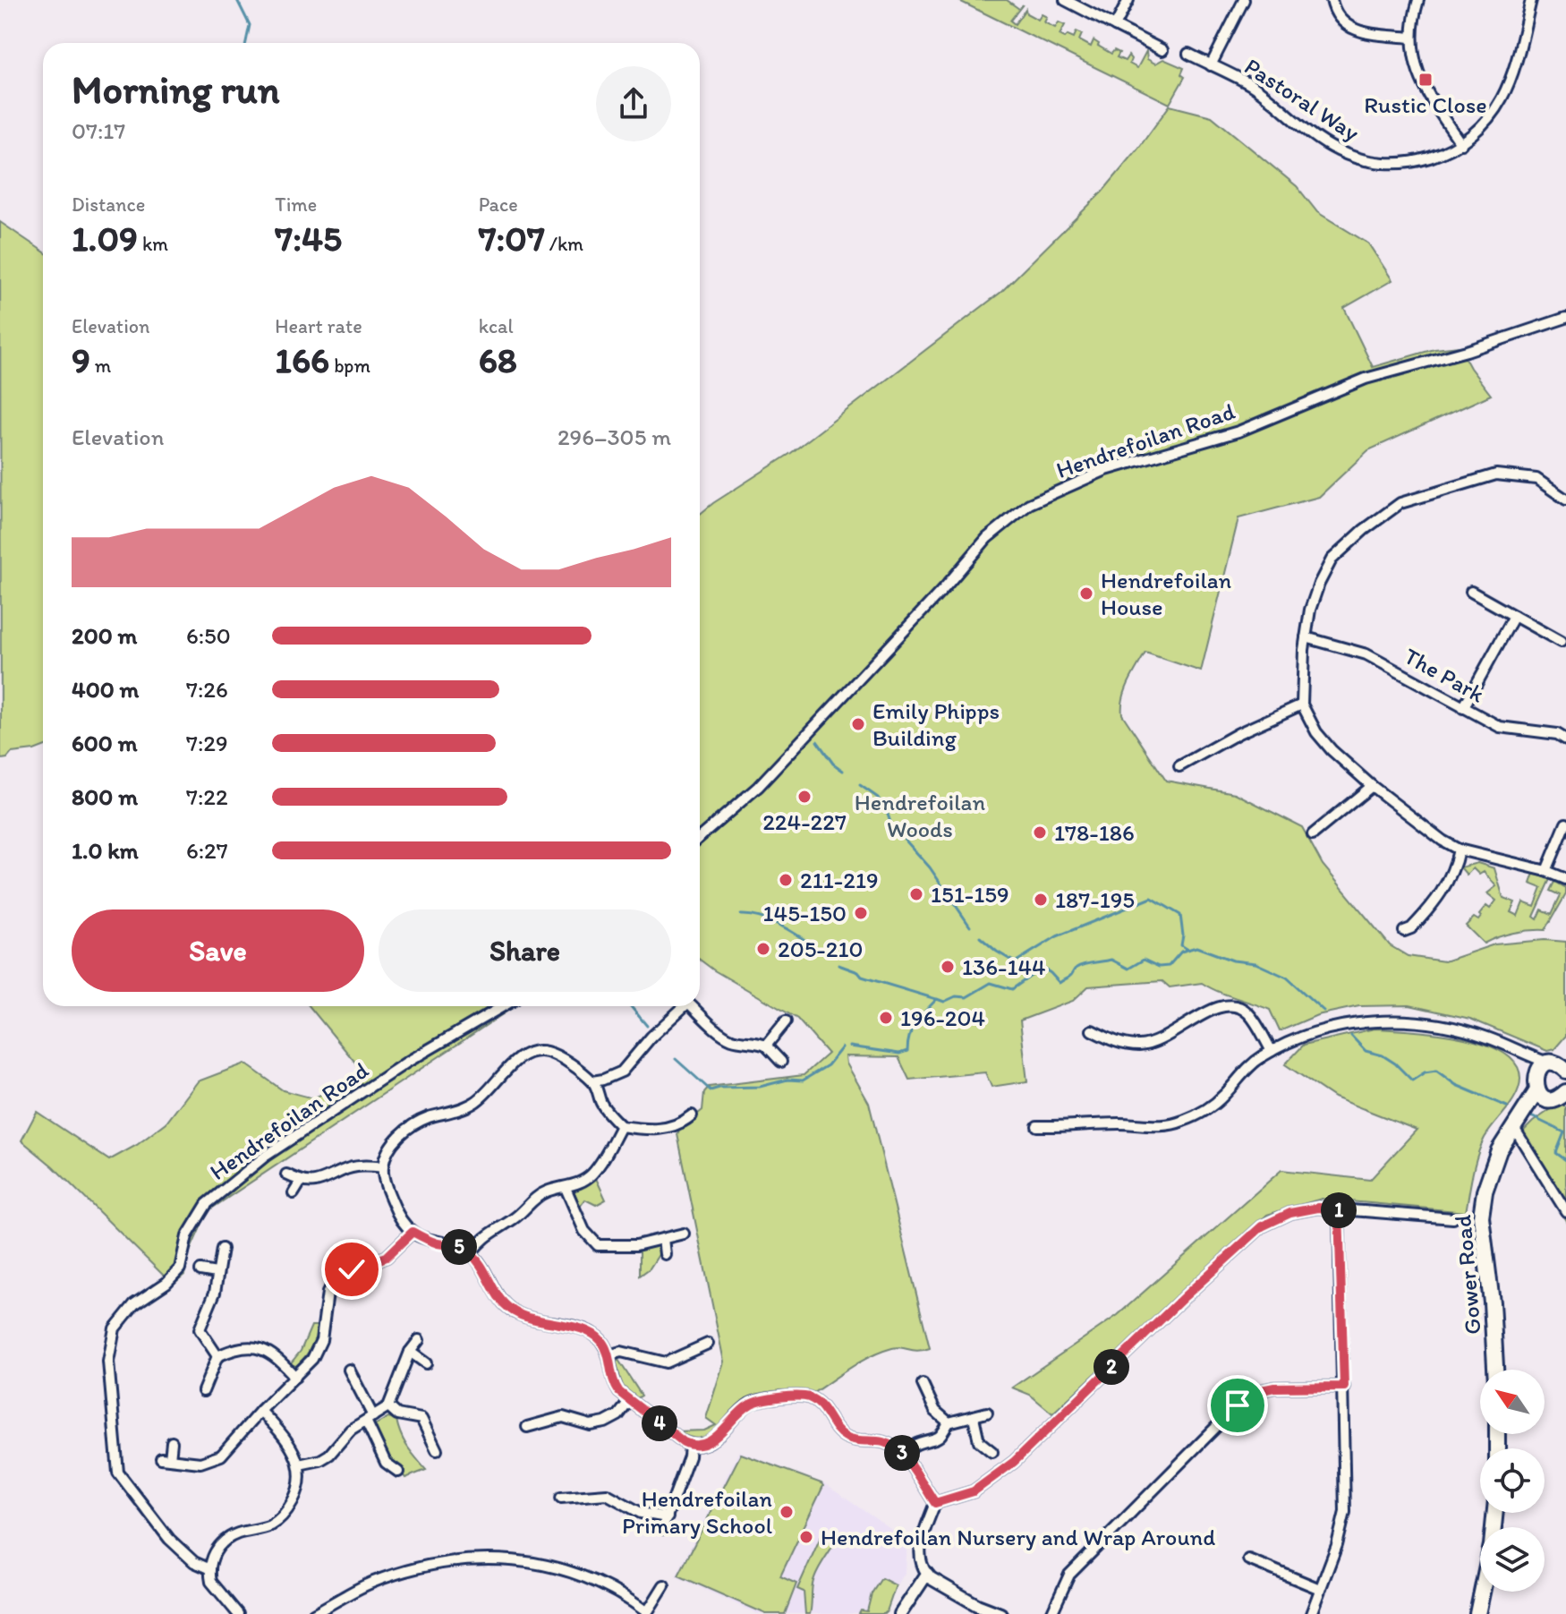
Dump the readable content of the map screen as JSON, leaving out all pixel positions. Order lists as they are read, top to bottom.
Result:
{
  "streets": {
    "main road": ["Gower Road"],
    "street": ["Pastoral Way", "Hendrefoilan Road", "The Park"]
  },
  "parks": ["Hendrefoilan Woods"],
  "places": {
    "transit": ["Rustic Close"],
    "other": [
      "Hendrefoilan House",
      "Emily Phipps Building",
      "224-227",
      "178-186",
      "211-219",
      "151-159",
      "187-195",
      "145-150",
      "205-210",
      "136-144",
      "196-204",
      "Hendrefoilan Primary School",
      "Hendrefoilan Nursery and Wrap Around"
    ]
  },
  "north": "top left",
  "page": {
    "heading": ["Morning run", "07:17"],
    "stats": [
      ["Distance", "1.09 km"],
      ["Time", "7:45"],
      ["Pace", "7:07 /km"],
      ["Elevation", "9 m"],
      ["Heart rate", "166 bpm"],
      ["kcal", "68"]
    ],
    "chart": ["Elevation", "296–305 m"],
    "list": [
      {
        "name": "200 m",
        "note": "6:50"
      },
      {
        "name": "400 m",
        "note": "7:26"
      },
      {
        "name": "600 m",
        "note": "7:29"
      },
      {
        "name": "800 m",
        "note": "7:22"
      },
      {
        "name": "1.0 km",
        "note": "6:27"
      }
    ],
    "buttons": ["Save", "Share"],
    "pins": [
      "1",
      "5",
      "2",
      "4",
      "3"
    ]
  }
}
